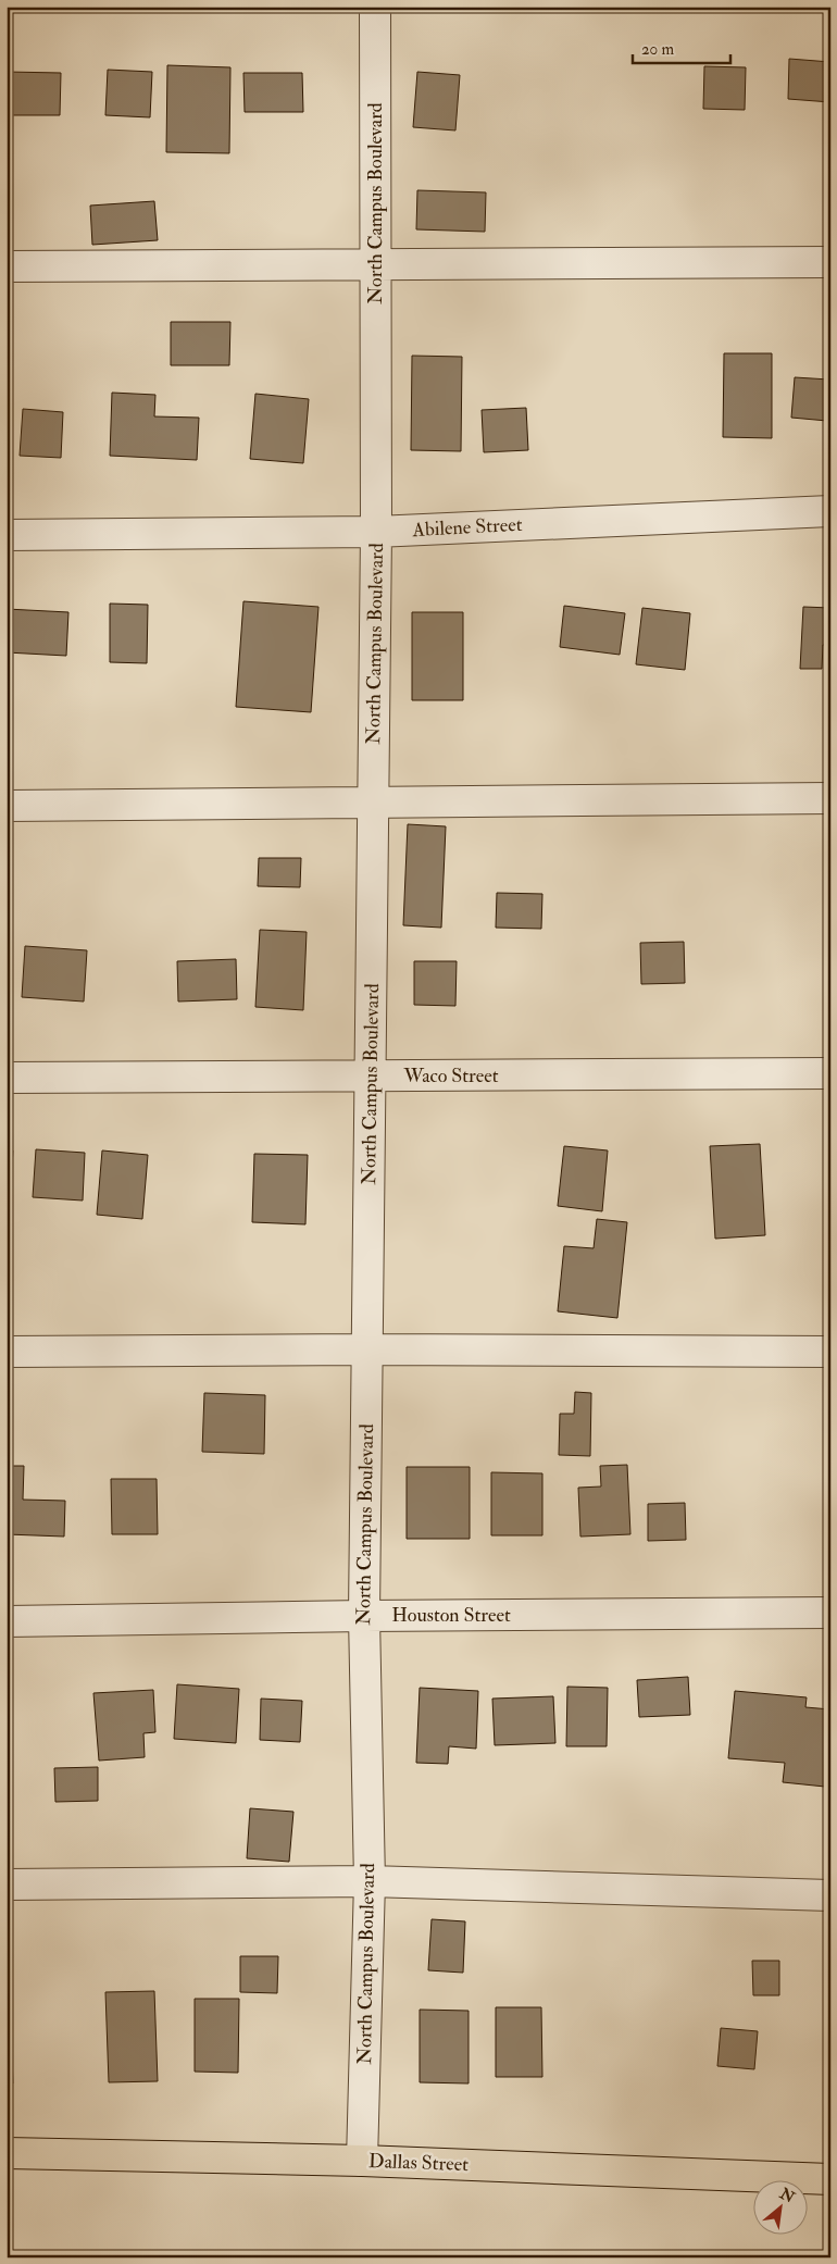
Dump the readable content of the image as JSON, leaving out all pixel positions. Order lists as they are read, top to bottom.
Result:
{
  "streets": {
    "main road": ["Dallas Street"],
    "street": [
      "North Campus Boulevard",
      "Abilene Street",
      "Waco Street",
      "Houston Street"
    ]
  },
  "crossings": [
    ["North Campus Boulevard", "Abilene Street"],
    ["North Campus Boulevard", "Waco Street"],
    ["North Campus Boulevard", "Houston Street"],
    ["North Campus Boulevard", "Dallas Street"]
  ],
  "scale_bar": "20 m",
  "north": "top right"
}
